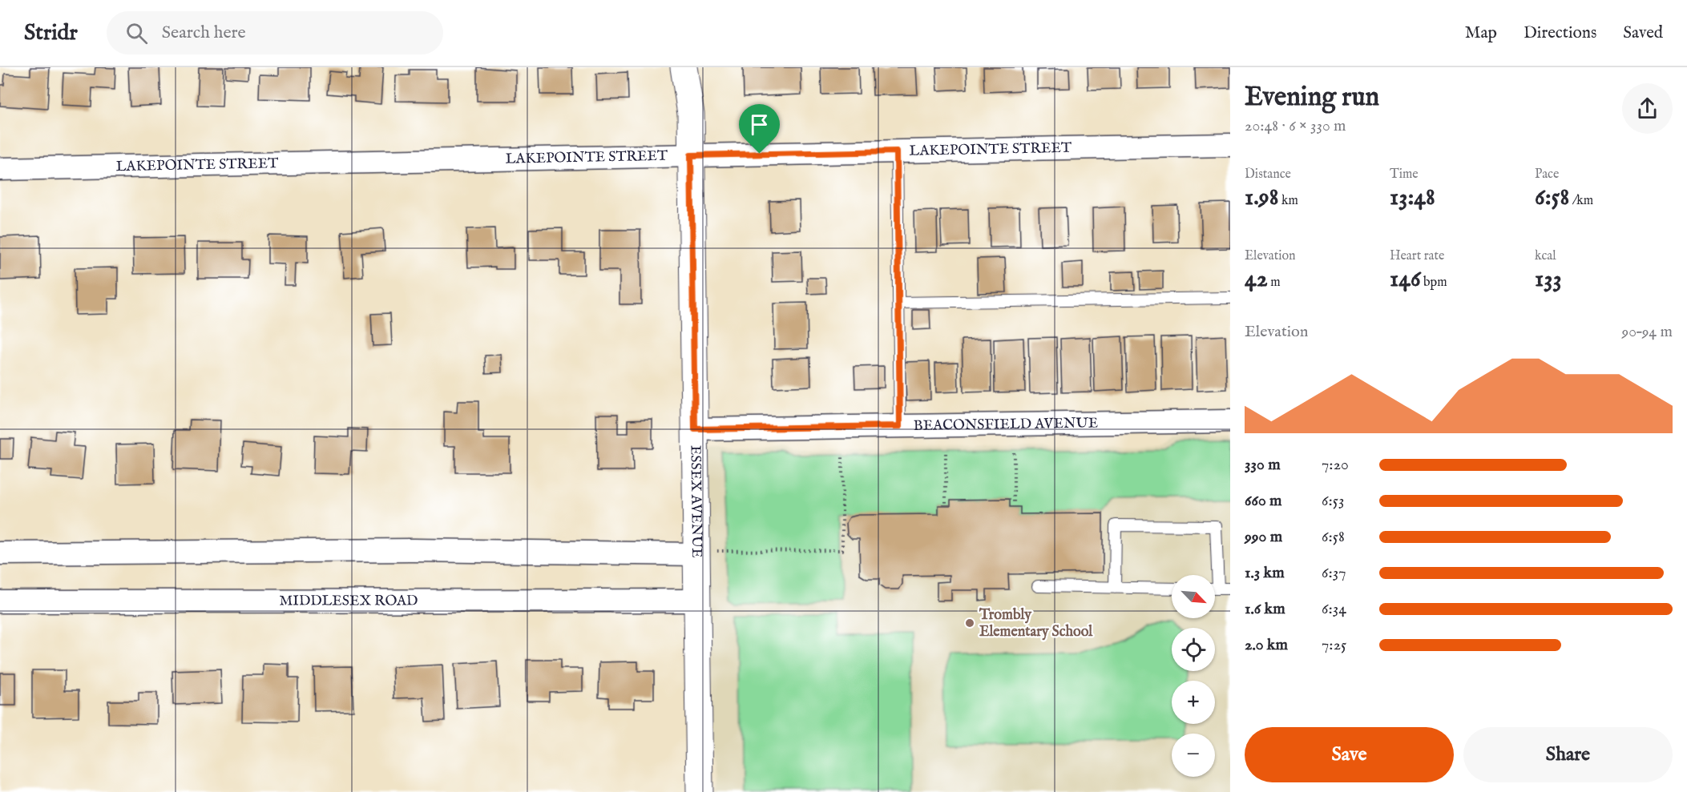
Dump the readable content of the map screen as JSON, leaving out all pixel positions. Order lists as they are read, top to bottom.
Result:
{
  "streets": {
    "street": [
      "LAKEPOINTE STREET",
      "BEACONSFIELD AVENUE",
      "ESSEX AVENUE",
      "MIDDLESEX ROAD"
    ]
  },
  "crossings": [
    ["LAKEPOINTE STREET", "ESSEX AVENUE"],
    ["BEACONSFIELD AVENUE", "ESSEX AVENUE"],
    ["ESSEX AVENUE", "MIDDLESEX ROAD"]
  ],
  "places": ["Trombly Elementary School"],
  "north": "bottom right",
  "page": {
    "header": "Stridr",
    "search": "Search here",
    "nav": ["Map", "Directions", "Saved"],
    "heading": ["Evening run", "20:48 · 6 × 330 m"],
    "stats": [
      ["Distance", "1.98 km"],
      ["Time", "13:48"],
      ["Pace", "6:58 /km"],
      ["Elevation", "42 m"],
      ["Heart rate", "146 bpm"],
      ["kcal", "133"]
    ],
    "chart": ["Elevation", "90–94 m"],
    "list": [
      {
        "name": "330 m",
        "note": "7:20"
      },
      {
        "name": "660 m",
        "note": "6:53"
      },
      {
        "name": "990 m",
        "note": "6:58"
      },
      {
        "name": "1.3 km",
        "note": "6:37"
      },
      {
        "name": "1.6 km",
        "note": "6:34"
      },
      {
        "name": "2.0 km",
        "note": "7:25"
      }
    ],
    "map_buttons": ["+", "−"],
    "buttons": ["Save", "Share"]
  }
}
